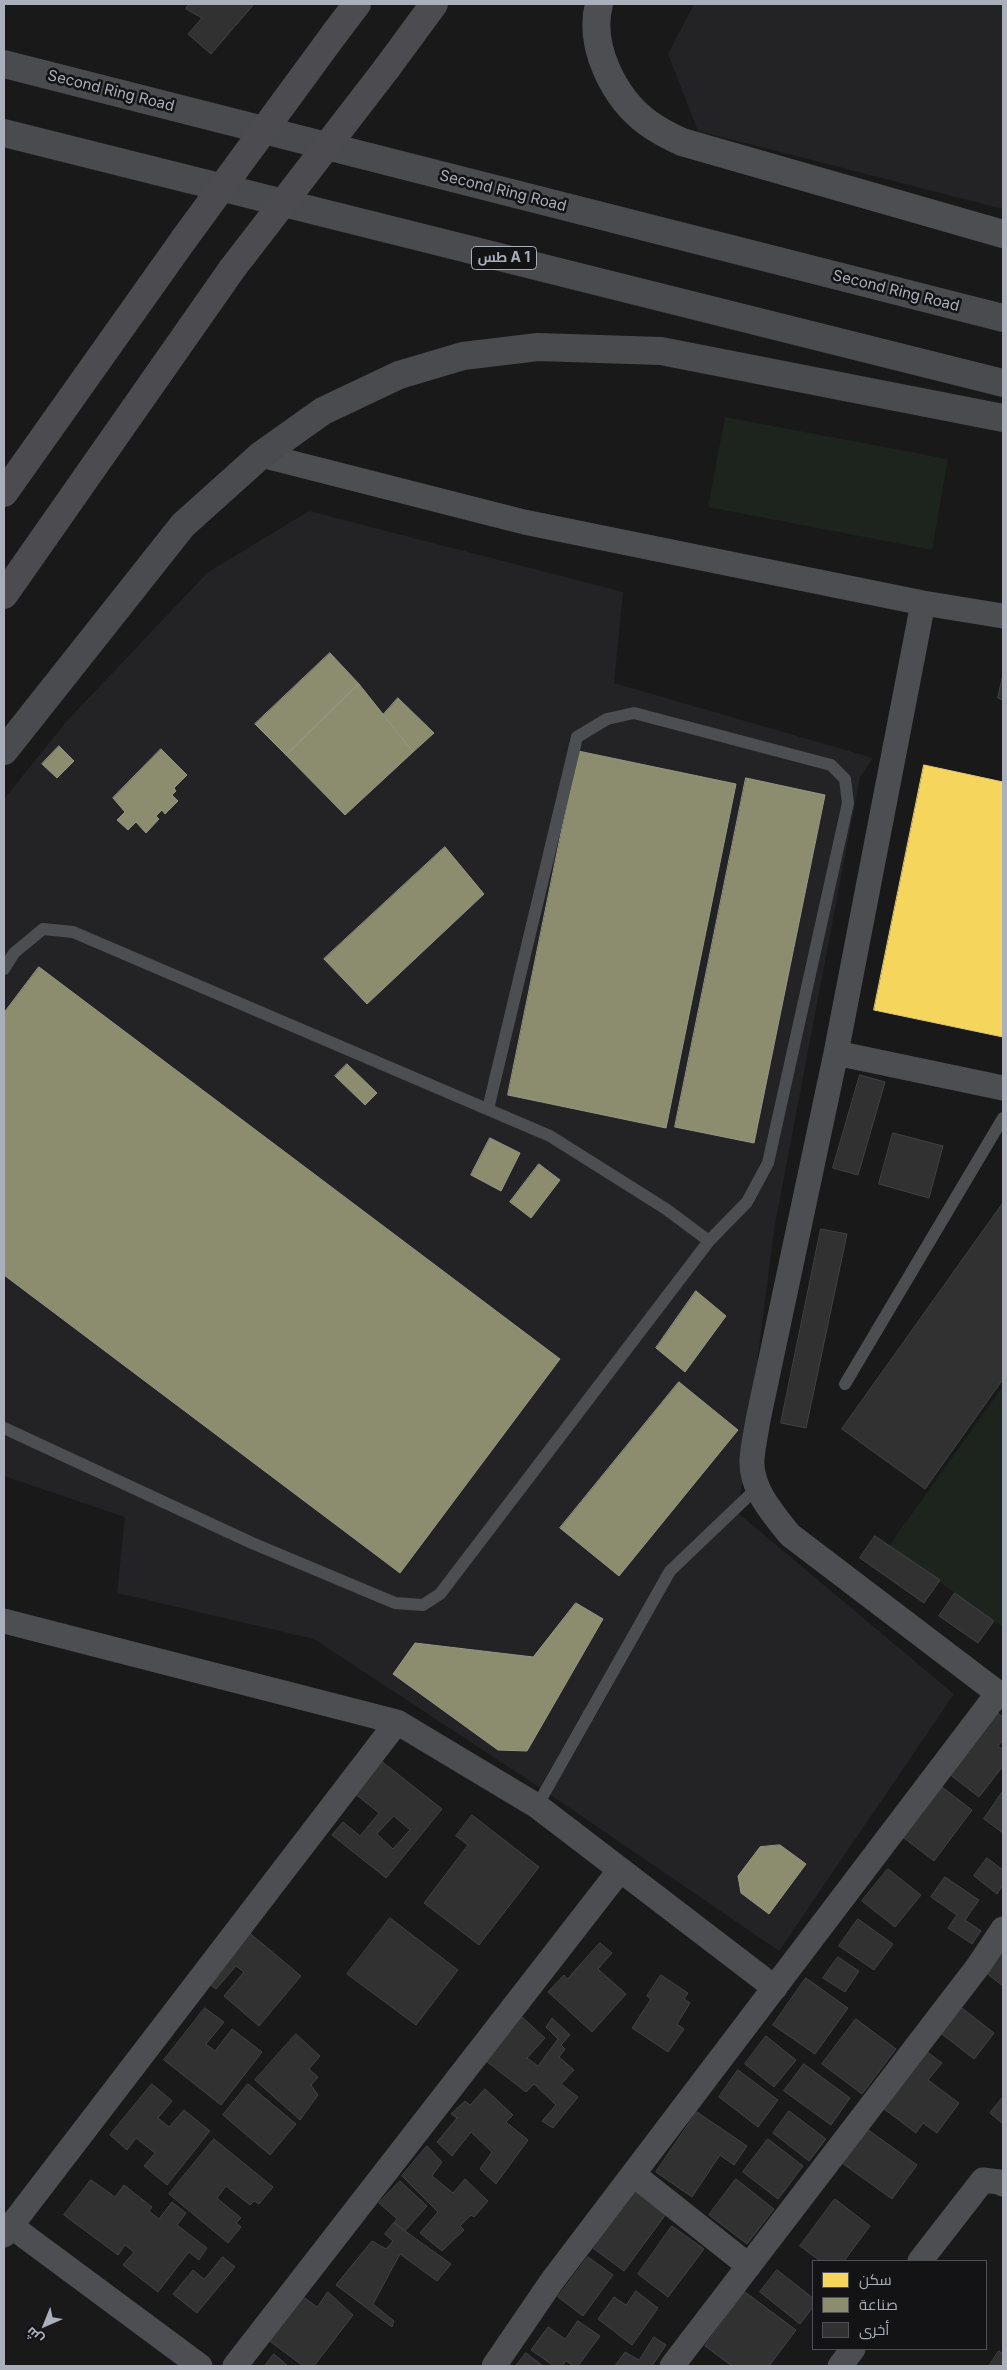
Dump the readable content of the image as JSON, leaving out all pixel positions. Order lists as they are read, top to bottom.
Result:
{
  "streets": {
    "highway": ["Second Ring Road", "طس A 1"]
  },
  "legend": ["سكن", "صناعة", "أخرى"],
  "north": "bottom left"
}
